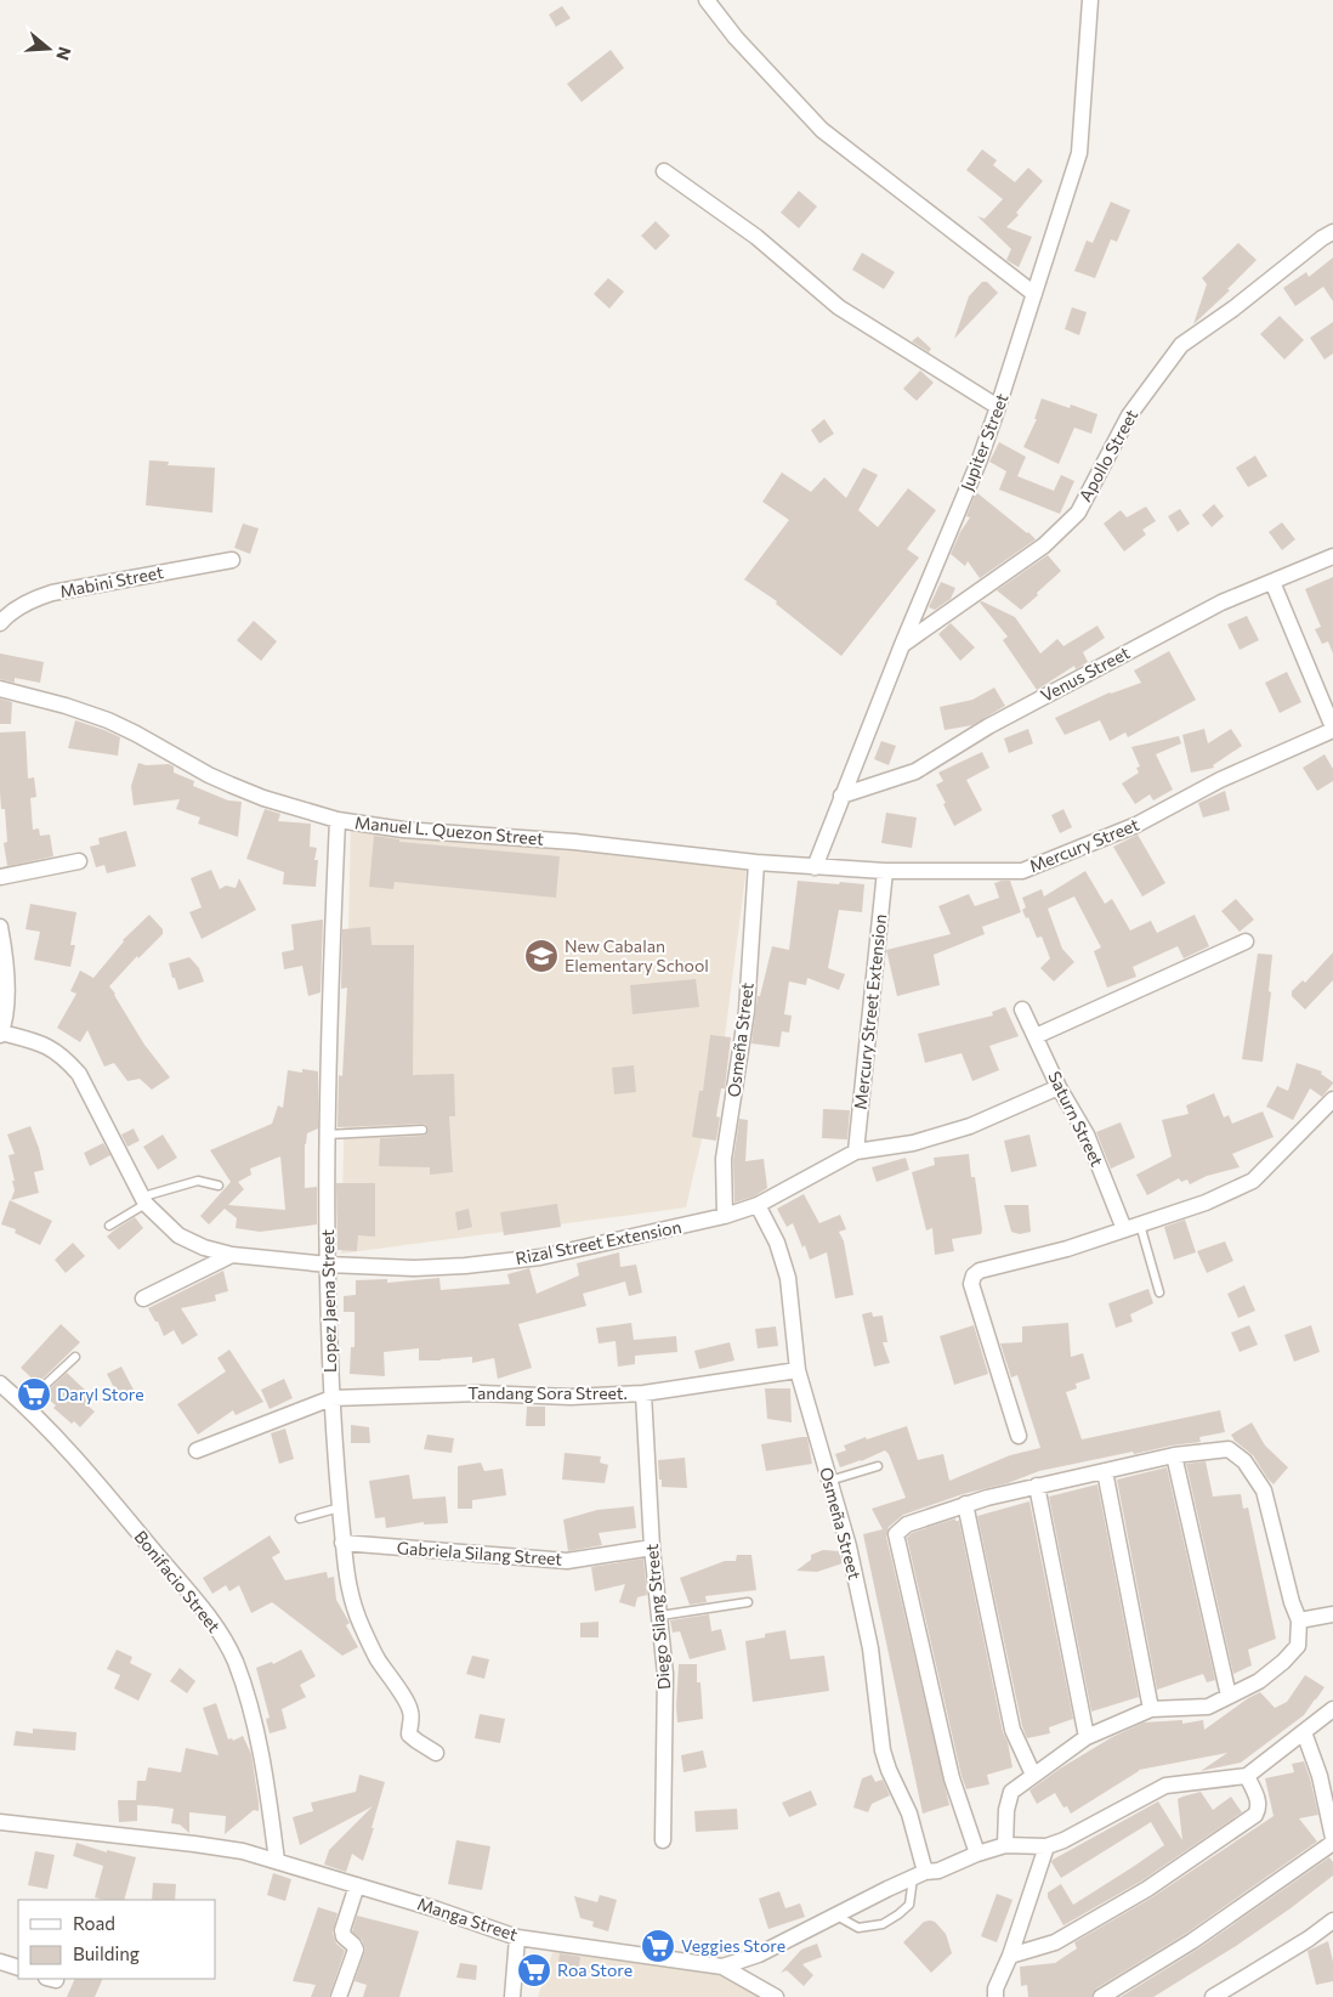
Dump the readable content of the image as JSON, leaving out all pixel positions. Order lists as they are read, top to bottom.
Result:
{
  "streets": {
    "street": [
      "Jupiter Street",
      "Apollo Street",
      "Mabini Street",
      "Venus Street",
      "Manuel L. Quezon Street",
      "Mercury Street",
      "Mercury Street Extension",
      "Osmeña Street",
      "Saturn Street",
      "Rizal Street Extension",
      "Lopez Jaena Street",
      "Tandang Sora Street.",
      "Gabriela Silang Street",
      "Bonifacio Street",
      "Diego Silang Street",
      "Manga Street"
    ]
  },
  "crossings": [
    ["Jupiter Street", "Apollo Street"],
    ["Jupiter Street", "Venus Street"],
    ["Jupiter Street", "Manuel L. Quezon Street"],
    ["Jupiter Street", "Mercury Street"],
    ["Manuel L. Quezon Street", "Mercury Street"],
    ["Manuel L. Quezon Street", "Osmeña Street"],
    ["Manuel L. Quezon Street", "Lopez Jaena Street"],
    ["Mercury Street", "Mercury Street Extension"],
    ["Mercury Street Extension", "Rizal Street Extension"],
    ["Osmeña Street", "Rizal Street Extension"],
    ["Osmeña Street", "Tandang Sora Street."],
    ["Osmeña Street", "Manga Street"],
    ["Saturn Street", "Rizal Street Extension"],
    ["Rizal Street Extension", "Lopez Jaena Street"],
    ["Lopez Jaena Street", "Tandang Sora Street."],
    ["Lopez Jaena Street", "Gabriela Silang Street"],
    ["Tandang Sora Street.", "Diego Silang Street"],
    ["Gabriela Silang Street", "Diego Silang Street"],
    ["Bonifacio Street", "Manga Street"]
  ],
  "places": {
    "school or university": ["New Cabalan Elementary School"],
    "supermarket": ["Daryl Store", "Veggies Store", "Roa Store"]
  },
  "legend": ["Road", "Building"],
  "north": "right"
}
